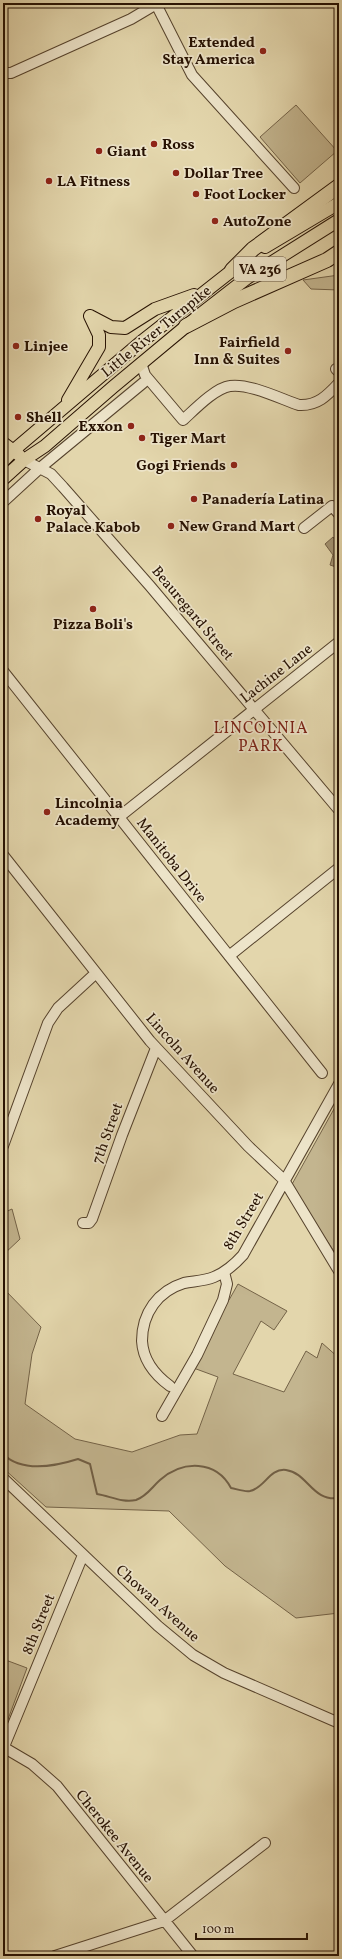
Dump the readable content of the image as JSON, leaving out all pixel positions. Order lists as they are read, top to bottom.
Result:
{
  "streets": {
    "main road": ["VA 236", "Little River Turnpike", "Beauregard Street"],
    "street": [
      "Lachine Lane",
      "Manitoba Drive",
      "Lincoln Avenue",
      "7th Street",
      "8th Street",
      "Chowan Avenue",
      "Cherokee Avenue"
    ]
  },
  "crossings": [
    ["Little River Turnpike", "Beauregard Street"],
    ["Beauregard Street", "Lachine Lane"],
    ["Lachine Lane", "Manitoba Drive"],
    ["Lincoln Avenue", "7th Street"],
    ["Lincoln Avenue", "8th Street"],
    ["8th Street", "Chowan Avenue"],
    ["8th Street", "Cherokee Avenue"]
  ],
  "districts": ["LINCOLNIA PARK"],
  "places": [
    "Extended Stay America",
    "Ross",
    "Giant",
    "Dollar Tree",
    "LA Fitness",
    "Foot Locker",
    "AutoZone",
    "Linjee",
    "Fairfield Inn & Suites",
    "Shell",
    "Exxon",
    "Tiger Mart",
    "Gogi Friends",
    "Panadería Latina",
    "Royal Palace Kabob",
    "New Grand Mart",
    "Pizza Boli's",
    "Lincolnia Academy"
  ],
  "scale_bar": "100 m"
}
